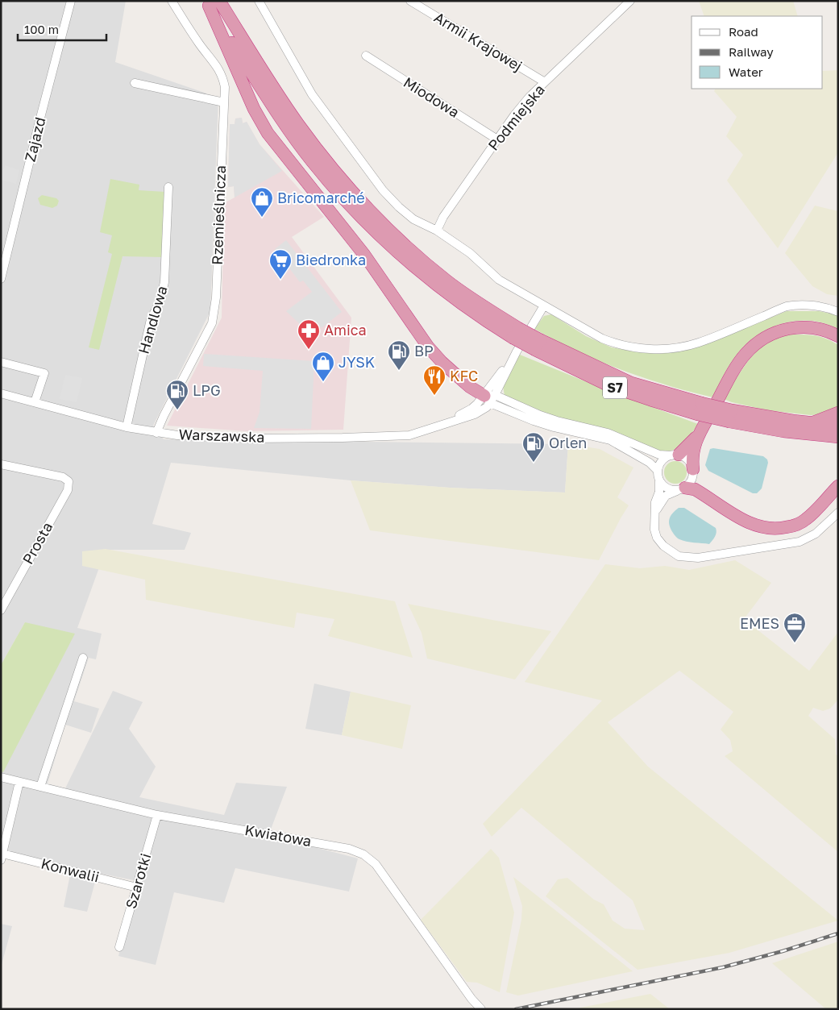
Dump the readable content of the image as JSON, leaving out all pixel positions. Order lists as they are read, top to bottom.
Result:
{
  "streets": {
    "highway": ["S7"],
    "street": [
      "Armii Krajowej",
      "Miodowa",
      "Podmiejska",
      "Zajazd",
      "Rzemieślnicza",
      "Handlowa",
      "Warszawska",
      "Prosta",
      "Kwiatowa",
      "Konwalii",
      "Szarotki"
    ]
  },
  "crossings": [
    ["Armii Krajowej", "Podmiejska"],
    ["Miodowa", "Podmiejska"],
    ["Rzemieślnicza", "Warszawska"],
    ["Handlowa", "Warszawska"],
    ["Kwiatowa", "Szarotki"],
    ["Konwalii", "Szarotki"]
  ],
  "places": {
    "shop": ["Bricomarché", "JYSK"],
    "supermarket": ["Biedronka"],
    "pharmacy": ["Amica"],
    "fuel station": ["BP", "LPG", "Orlen"],
    "restaurant": ["KFC"],
    "office": ["EMES"]
  },
  "legend": ["Road", "Railway", "Water"],
  "scale_bar": "100 m"
}
